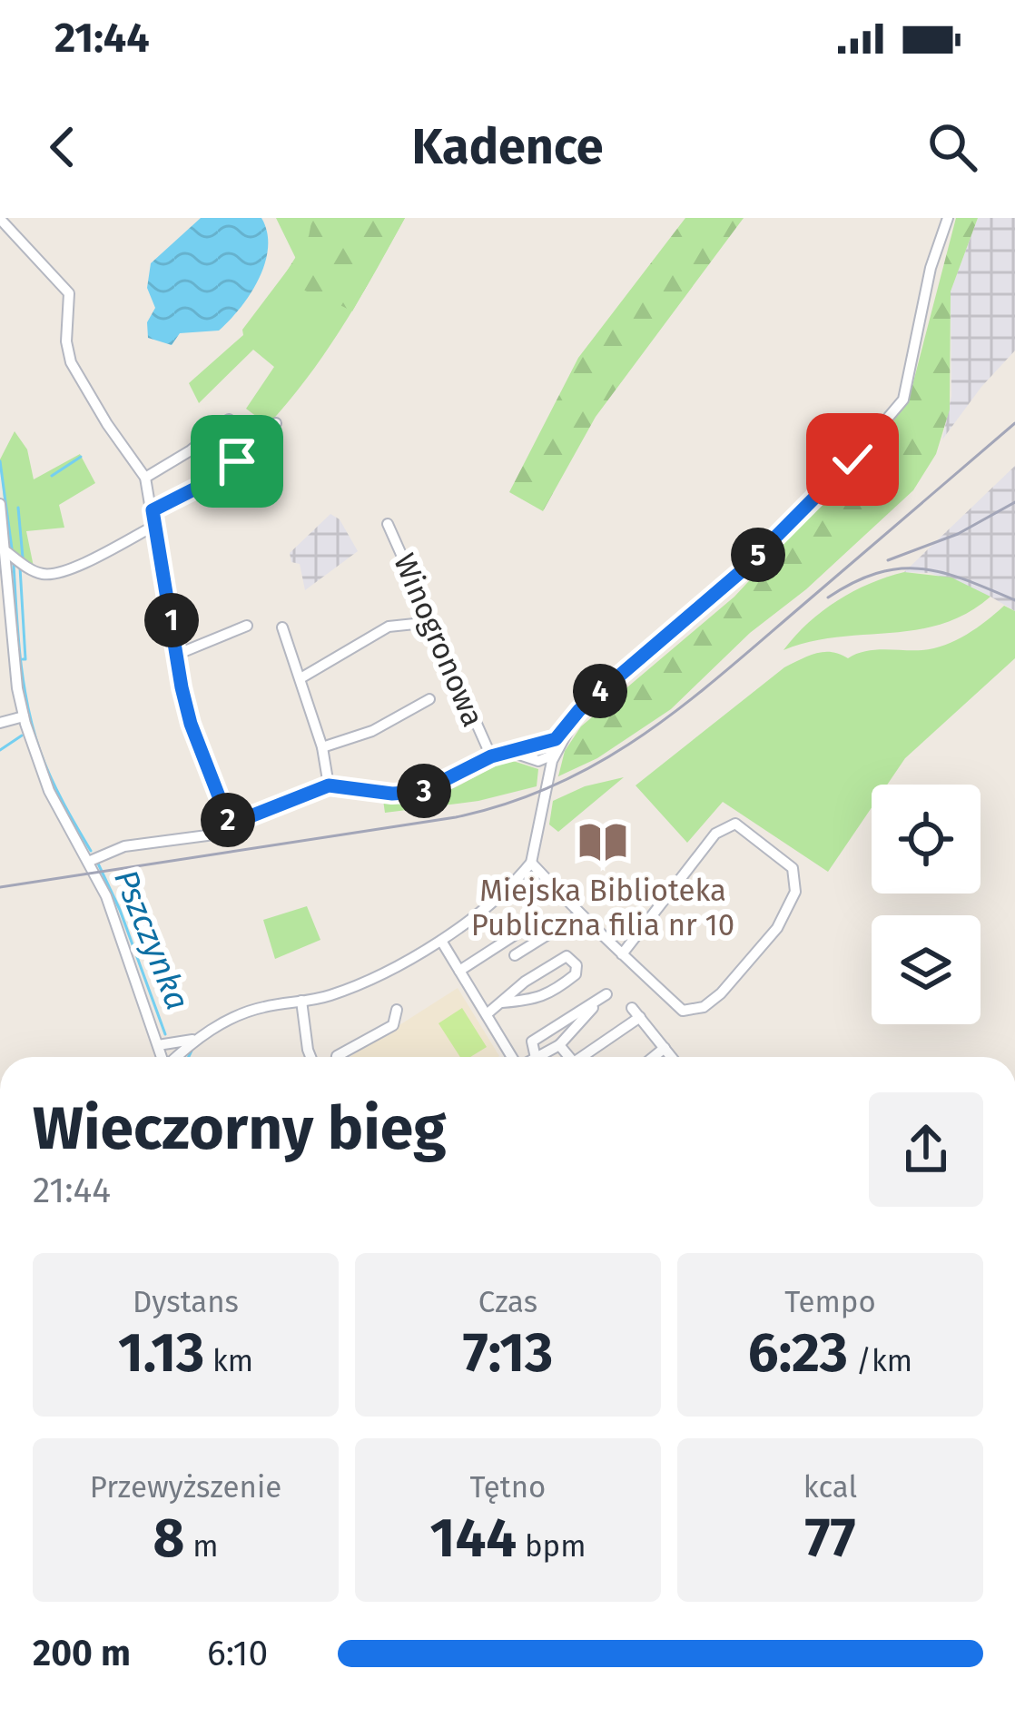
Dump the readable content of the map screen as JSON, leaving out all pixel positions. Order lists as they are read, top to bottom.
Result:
{
  "streets": {
    "street": ["Winogronowa"]
  },
  "water": ["Pszczynka"],
  "places": {
    "library": ["Miejska Biblioteka Publiczna filia nr 10"]
  },
  "page": {
    "status": "21:44",
    "header": "Kadence",
    "pins": [
      "5",
      "1",
      "4",
      "3",
      "2"
    ],
    "heading": ["Wieczorny bieg", "21:44"],
    "stats": [
      ["Dystans", "1.13 km"],
      ["Czas", "7:13"],
      ["Tempo", "6:23 /km"],
      ["Przewyższenie", "8 m"],
      ["Tętno", "144 bpm"],
      ["kcal", "77"]
    ],
    "list": [
      {
        "name": "200 m",
        "note": "6:10"
      }
    ]
  }
}
